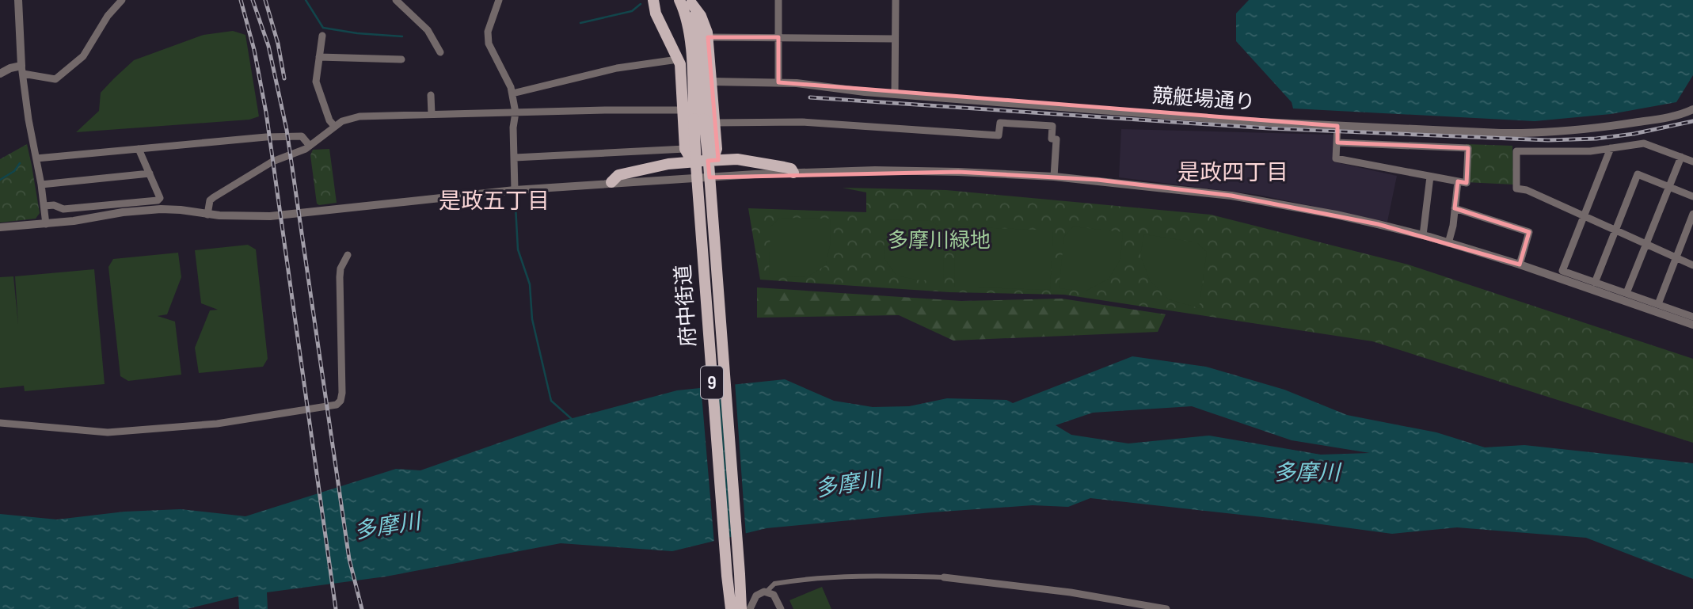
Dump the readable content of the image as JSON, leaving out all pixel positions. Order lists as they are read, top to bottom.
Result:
{
  "streets": {
    "main road": ["府中街道", "9"],
    "street": ["競艇場通り"]
  },
  "districts": ["是政四丁目", "是政五丁目"],
  "water": ["多摩川"],
  "parks": ["多摩川緑地"]
}
